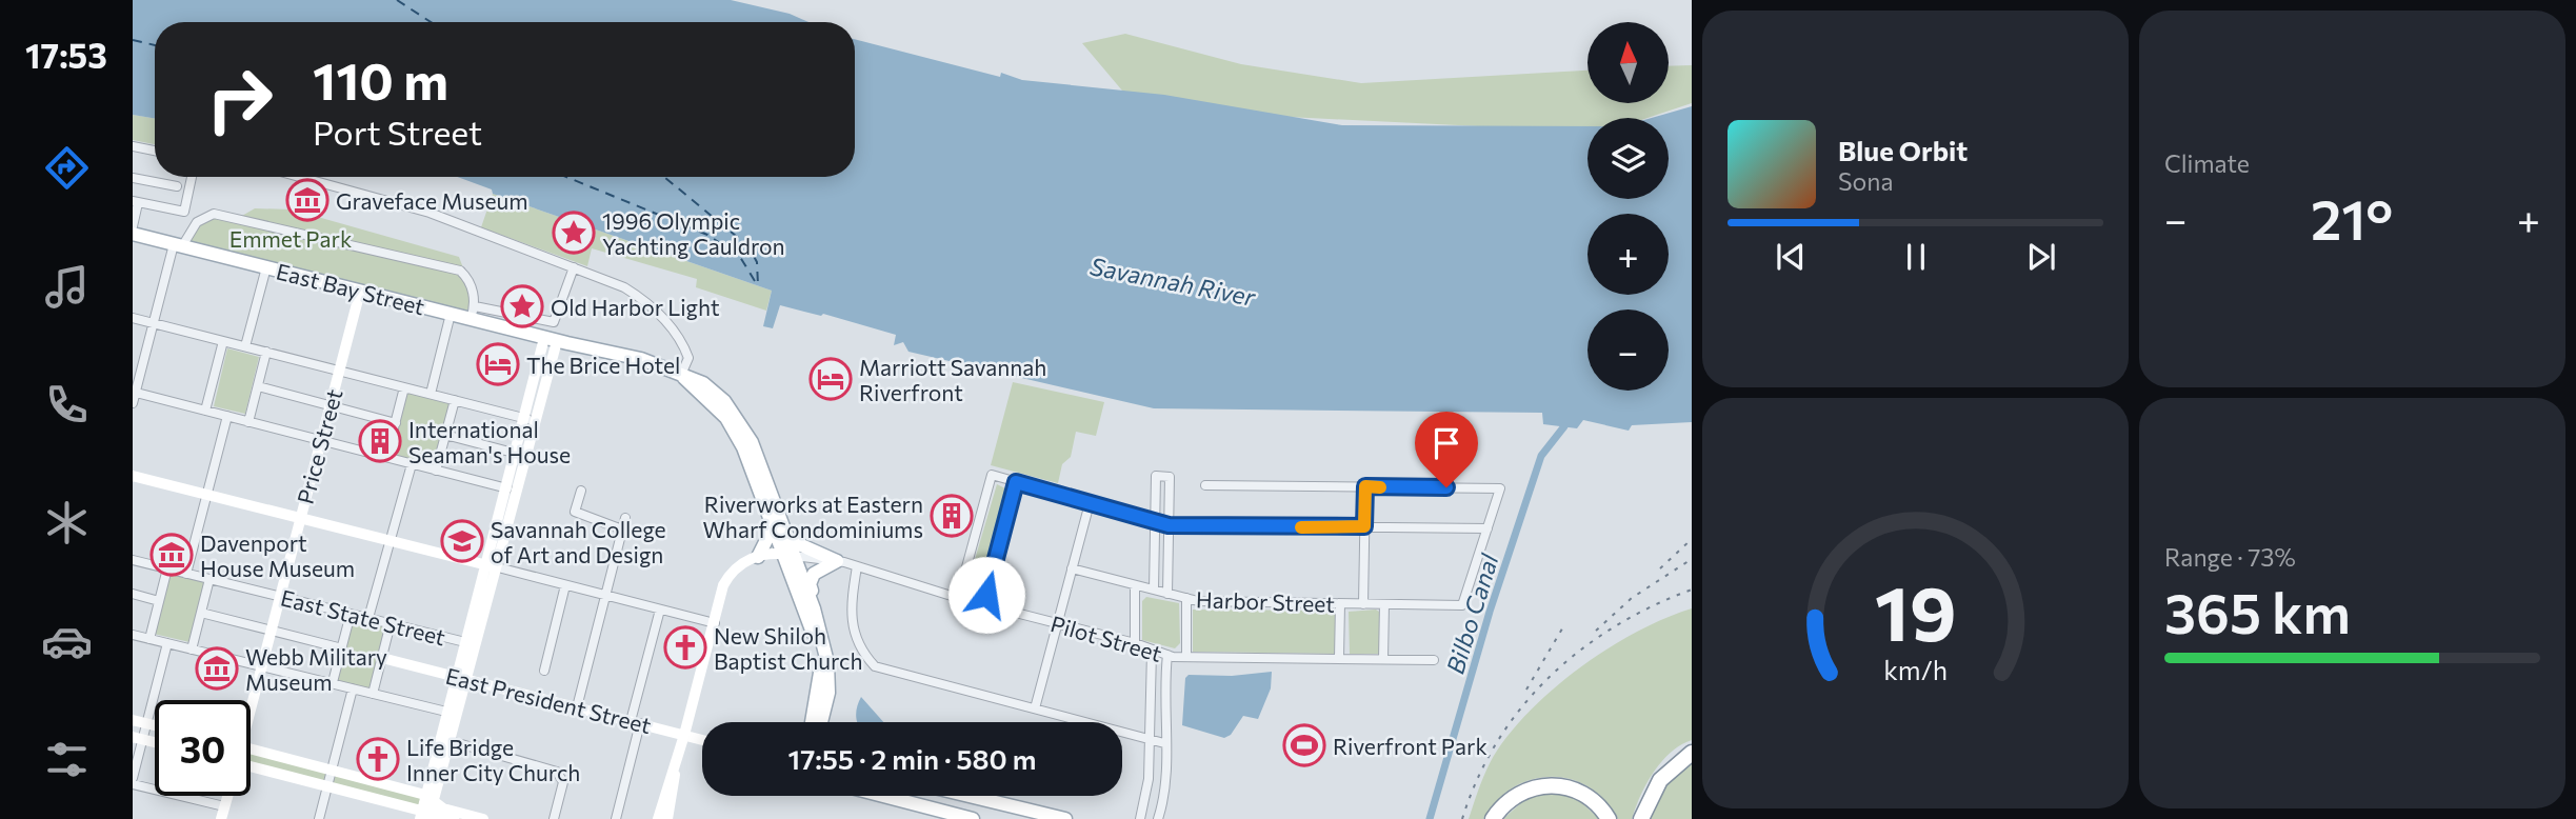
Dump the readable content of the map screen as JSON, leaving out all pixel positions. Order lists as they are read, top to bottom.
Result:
{
  "streets": {
    "main road": ["East Bay Street", "Price Street", "East President Street"],
    "street": ["Harbor Street", "East State Street", "Pilot Street"]
  },
  "crossings": [
    ["East Bay Street", "Price Street"],
    ["East Bay Street", "Pilot Street"],
    ["Price Street", "East State Street"]
  ],
  "water": ["Savannah River", "Bilbo Canal"],
  "parks": ["Emmet Park"],
  "places": {
    "museum": ["Graveface Museum", "Davenport House Museum", "Webb Military Museum"],
    "place": ["1996 Olympic Yachting Cauldron", "Old Harbor Light"],
    "hotel": ["The Brice Hotel", "Marriott Savannah Riverfront"],
    "building": ["International Seaman's House", "Riverworks at Eastern Wharf Condominiums"],
    "school or university": ["Savannah College of Art and Design"],
    "church": ["New Shiloh Baptist Church", "Life Bridge Inner City Church"],
    "sports": ["Riverfront Park"]
  },
  "north": "top",
  "page": {
    "tabs": "17:53",
    "tile": [
      "Climate",
      ["Range · 73%", "365 km"]
    ],
    "map_buttons": ["+", "−"],
    "turn": ["110 m", "Port Street"],
    "song": ["Blue Orbit", "Sona"],
    "heat": ["−", "21°", "+"],
    "limit": "30",
    "trip": "17:55 · 2 min · 580 m",
    "gauge": ["19", "km/h"]
  }
}
